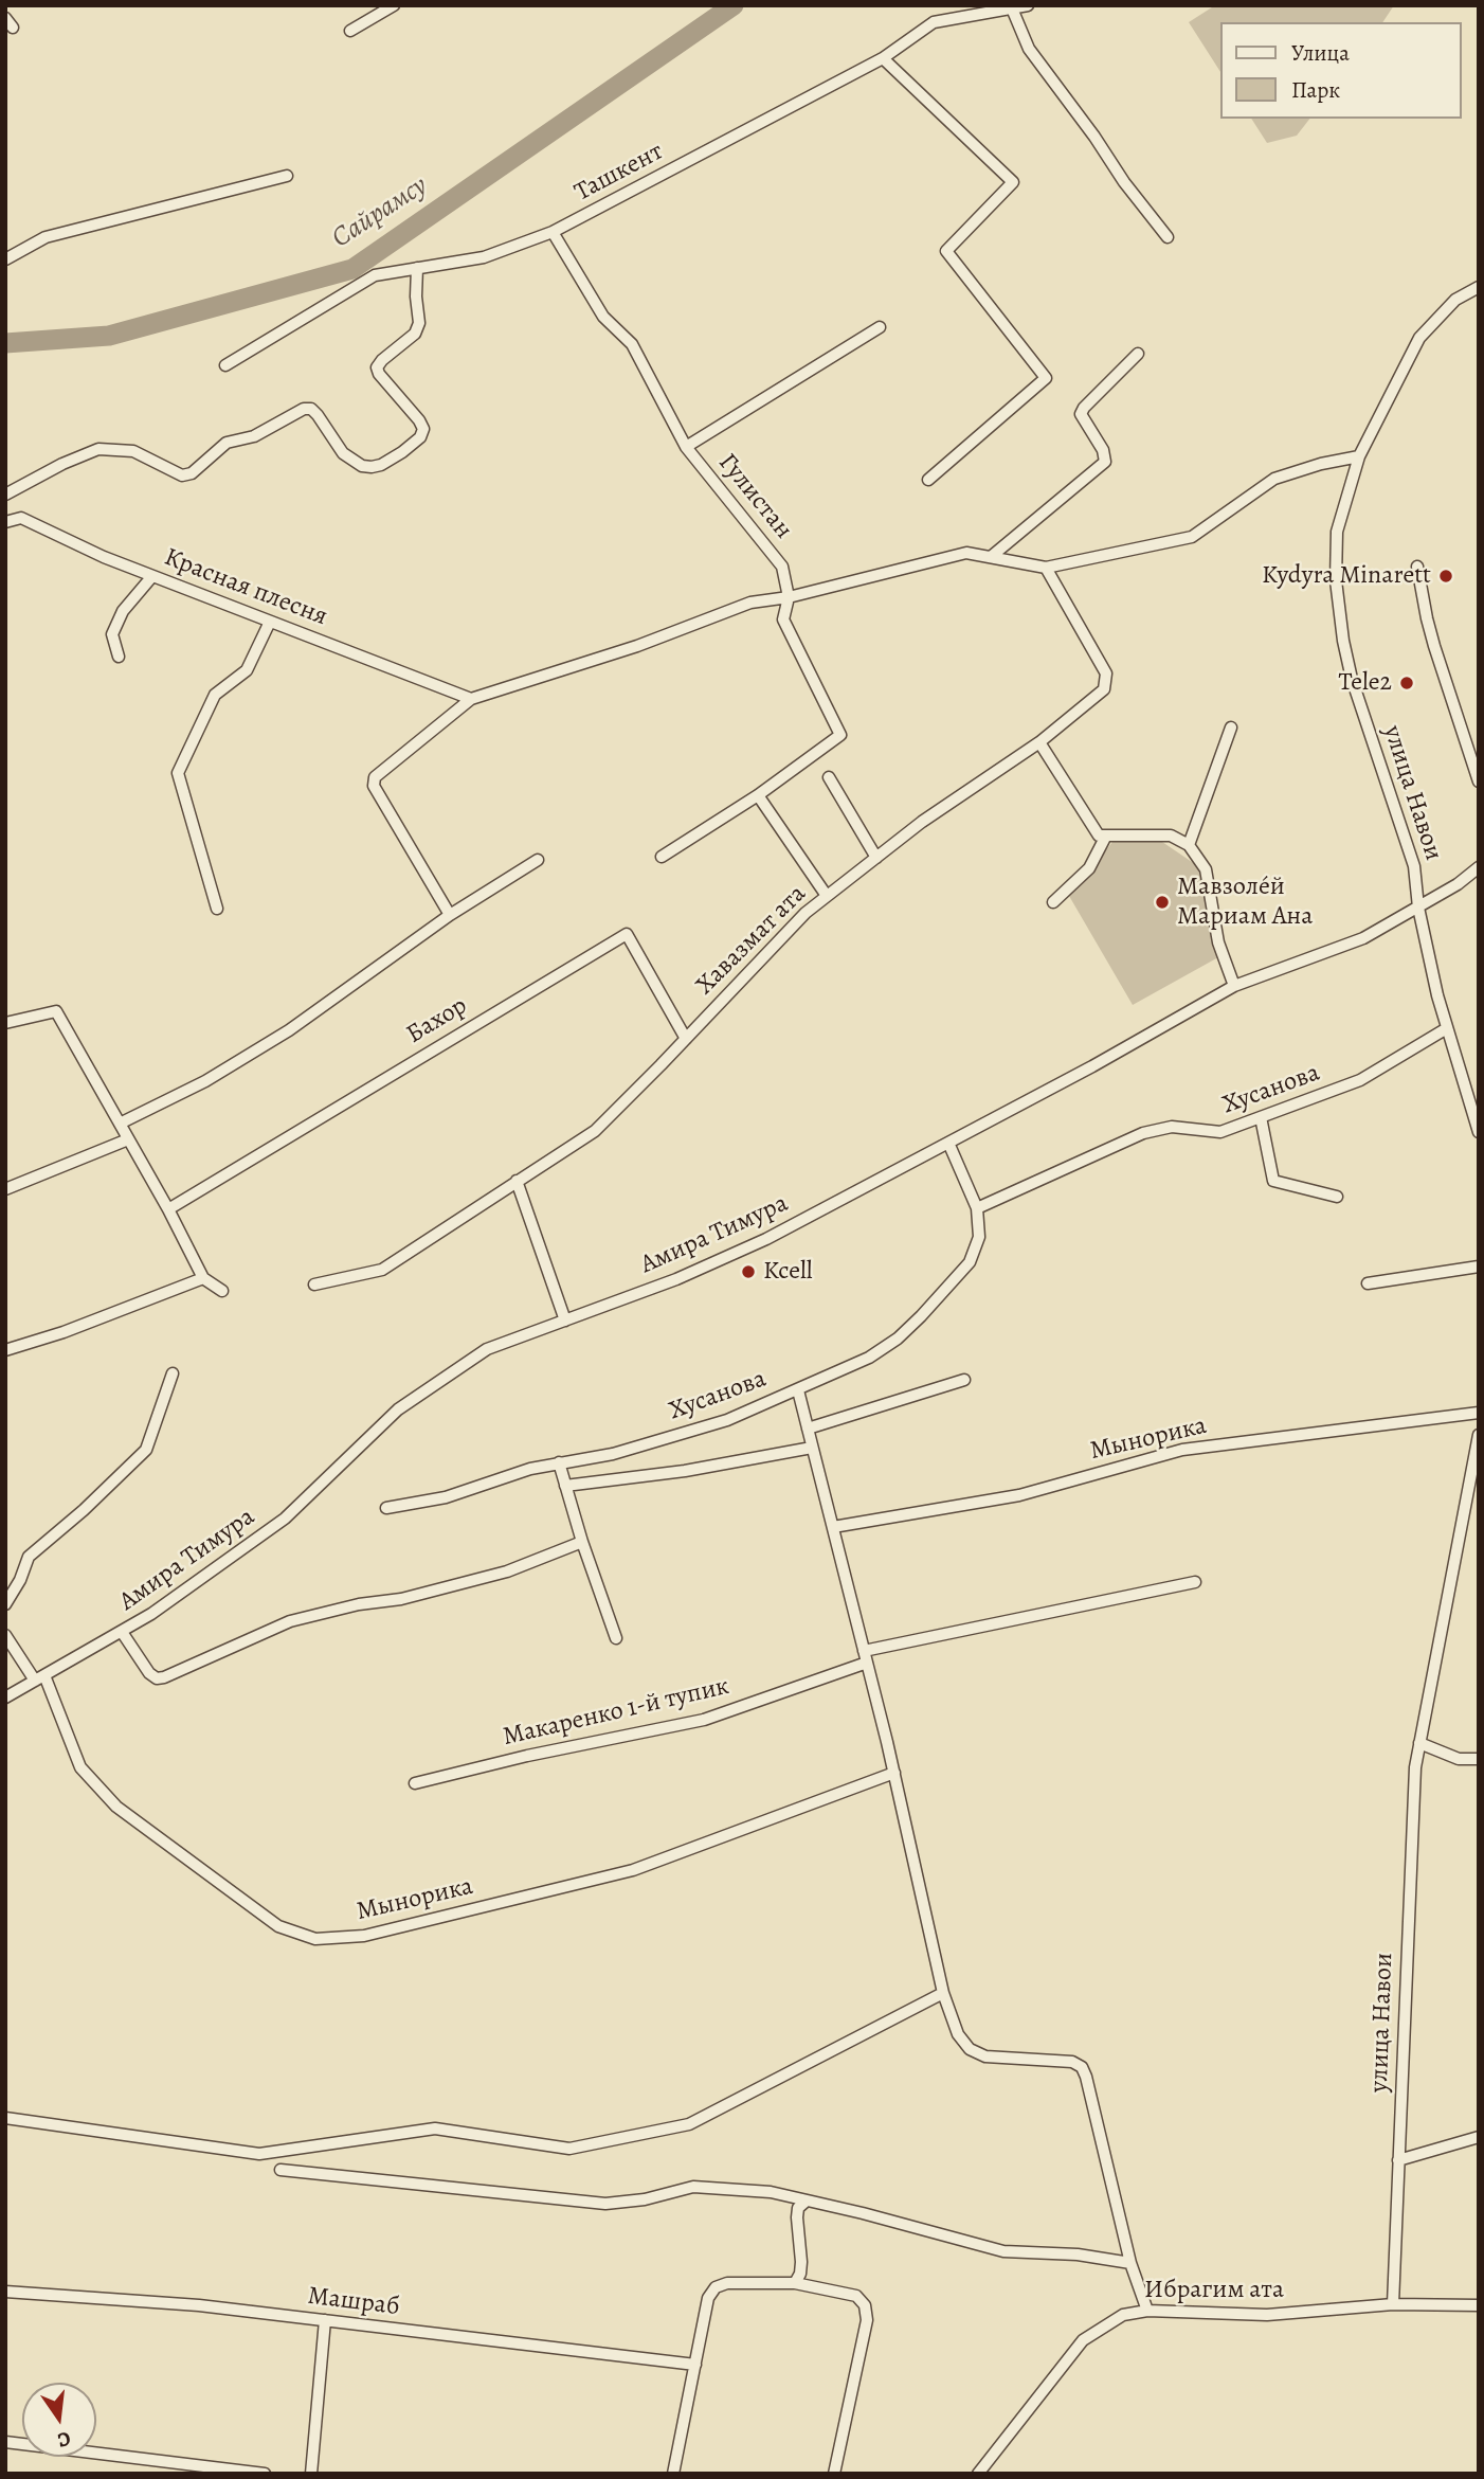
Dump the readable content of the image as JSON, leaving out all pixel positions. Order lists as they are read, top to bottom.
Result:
{
  "streets": {
    "street": [
      "Ташкент",
      "Гулистан",
      "Красная плесня",
      "улица Навои",
      "Хавазмат ата",
      "Бахор",
      "Хусанова",
      "Амира Тимура",
      "Мынорика",
      "Макаренко 1-й тупик",
      "Ибрагим ата",
      "Машраб"
    ]
  },
  "crossings": [
    ["Ташкент", "Гулистан"],
    ["улица Навои", "Хусанова"],
    ["улица Навои", "Амира Тимура"],
    ["улица Навои", "Ибрагим ата"],
    ["Хавазмат ата", "Бахор"],
    ["Хусанова", "Амира Тимура"],
    ["Амира Тимура", "Мынорика"]
  ],
  "water": ["Сайрамсу"],
  "places": [
    "Kydyra Minarett",
    "Tele2",
    "Мавзоле́й Мариам Ана",
    "Kcell"
  ],
  "legend": ["Улица", "Парк"],
  "north": "bottom"
}
